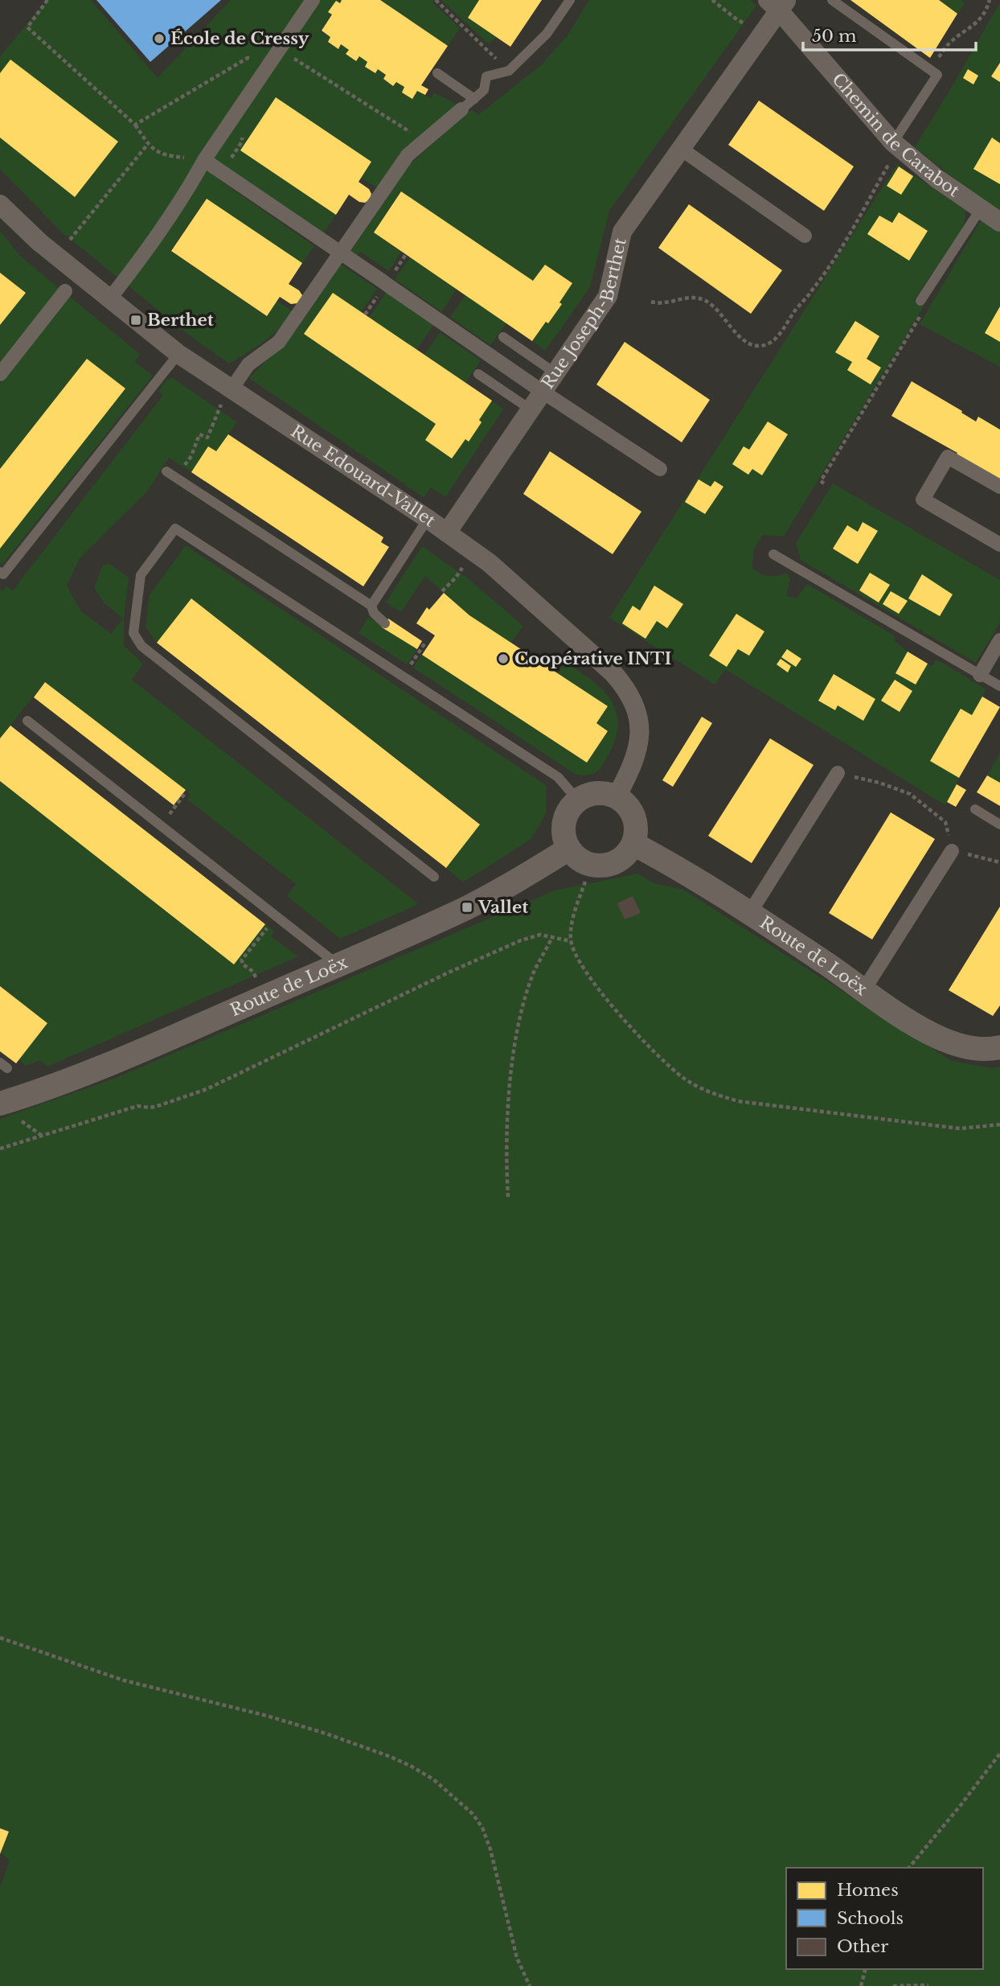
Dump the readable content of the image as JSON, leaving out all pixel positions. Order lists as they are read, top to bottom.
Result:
{
  "streets": {
    "street": [
      "Chemin de Carabot",
      "Rue Joseph-Berthet",
      "Rue Edouard-Vallet",
      "Route de Loëx"
    ]
  },
  "crossings": [
    ["Chemin de Carabot", "Rue Joseph-Berthet"],
    ["Rue Joseph-Berthet", "Rue Edouard-Vallet"],
    ["Rue Edouard-Vallet", "Route de Loëx"]
  ],
  "places": {
    "other": ["École de Cressy", "Coopérative INTI"],
    "transit": ["Berthet", "Vallet"]
  },
  "legend": ["Homes", "Schools", "Other"],
  "scale_bar": "50 m"
}
